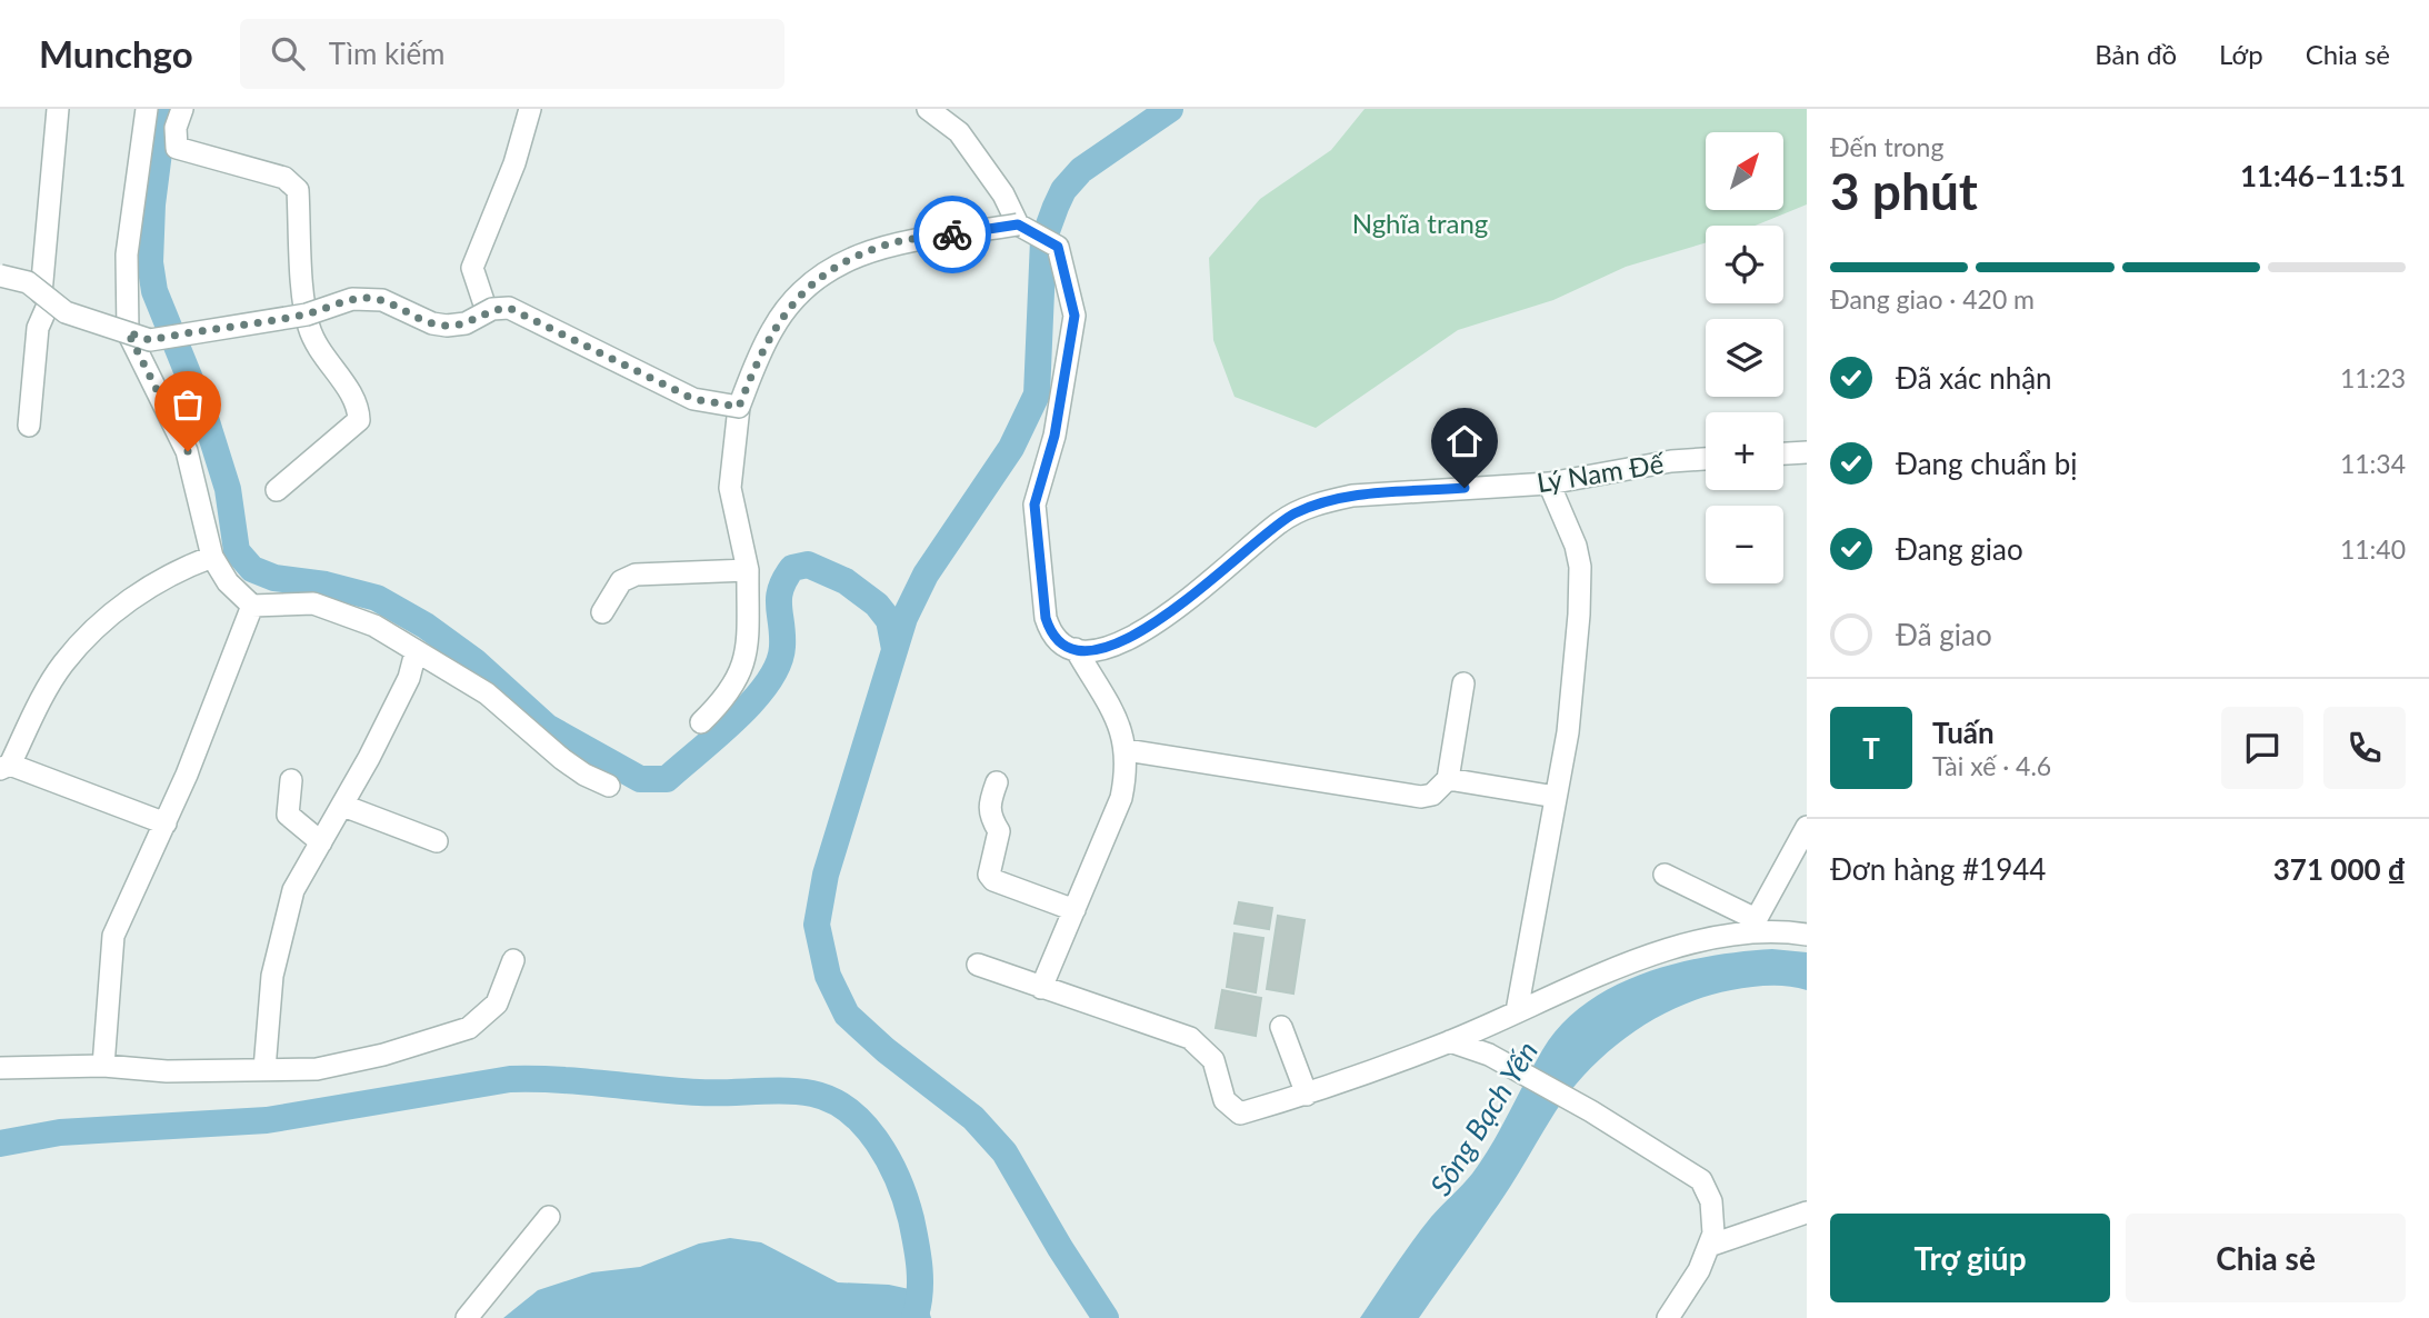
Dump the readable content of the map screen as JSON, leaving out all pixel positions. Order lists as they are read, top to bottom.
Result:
{
  "streets": {
    "street": ["Lý Nam Đế"]
  },
  "water": ["Sông Bạch Yến"],
  "parks": ["Nghĩa trang"],
  "north": "top right",
  "page": {
    "header": "Munchgo",
    "search": "Tìm kiếm",
    "nav": ["Bản đồ", "Lớp", "Chia sẻ"],
    "heading": ["3 phút", "Đến trong", "11:46–11:51"],
    "panel": [
      "Tuấn",
      "Tài xế · 4.6",
      "Đơn hàng #1944",
      "371 000 ₫"
    ],
    "map_buttons": ["+", "−"],
    "bar": "Đang giao · 420 m",
    "list": [
      ["Đã xác nhận", "11:23"],
      ["Đang chuẩn bị", "11:34"],
      ["Đang giao", "11:40"],
      "Đã giao"
    ],
    "round": "T",
    "buttons": ["Trợ giúp", "Chia sẻ"]
  }
}
